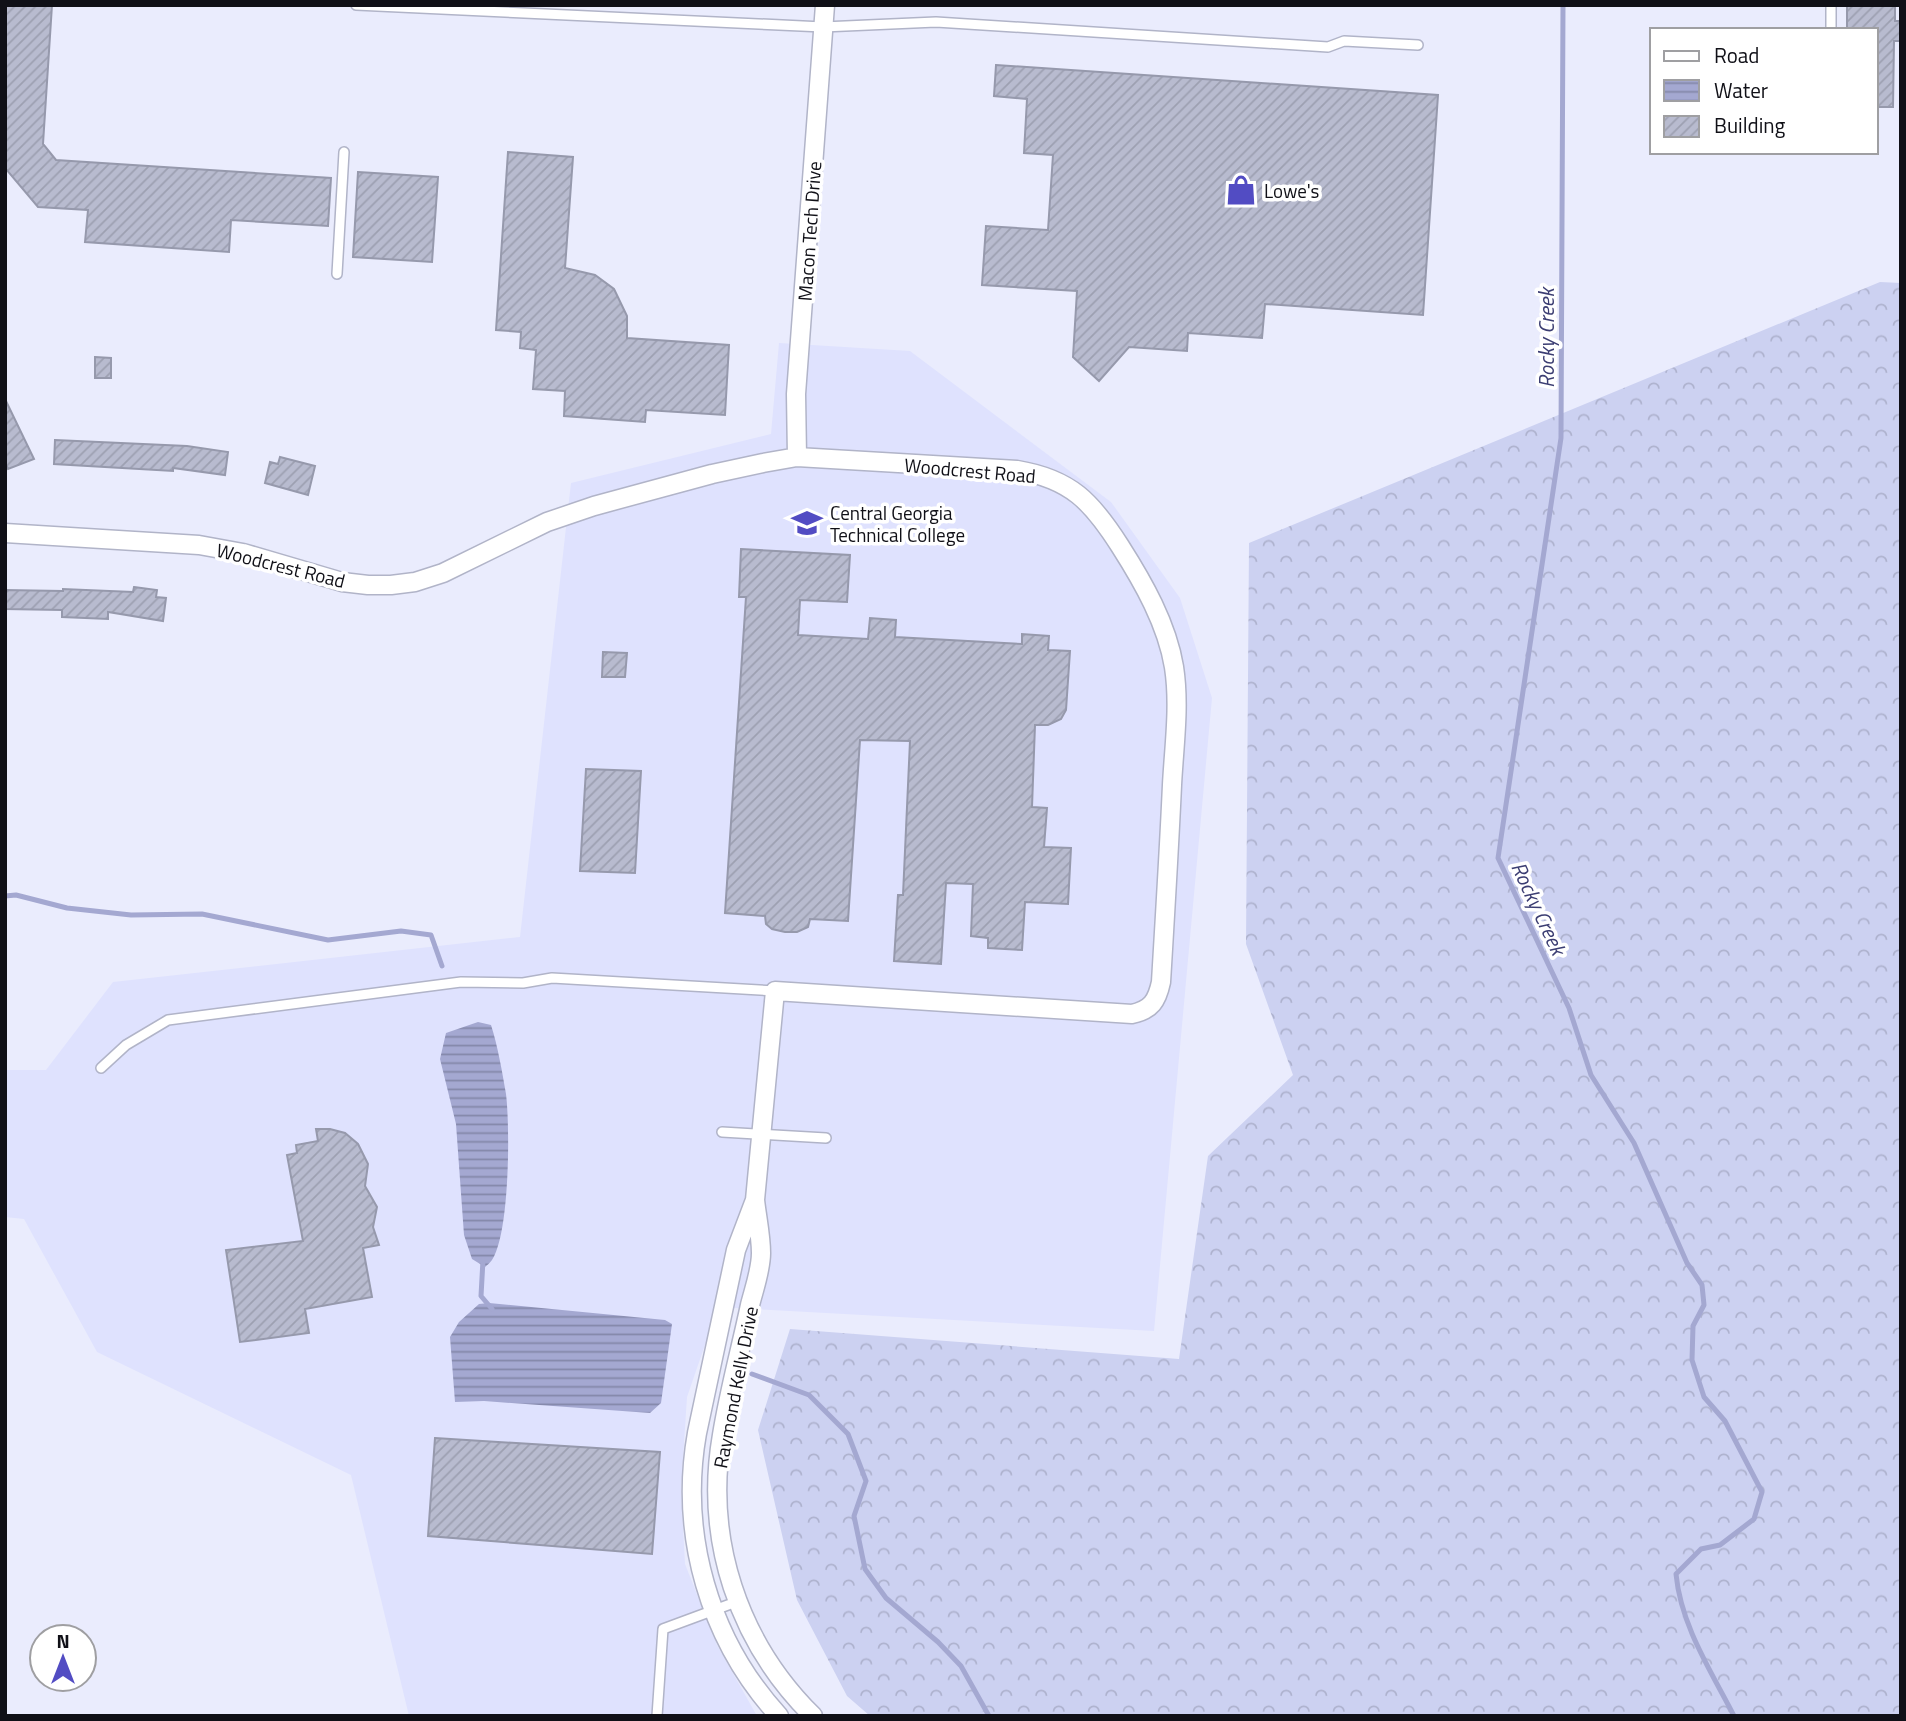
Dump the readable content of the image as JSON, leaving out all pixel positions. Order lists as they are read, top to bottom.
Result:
{
  "streets": {
    "street": ["Macon Tech Drive", "Woodcrest Road", "Raymond Kelly Drive"]
  },
  "crossings": [
    ["Macon Tech Drive", "Woodcrest Road"],
    ["Woodcrest Road", "Raymond Kelly Drive"]
  ],
  "water": ["Rocky Creek"],
  "places": {
    "shop": ["Lowe's"],
    "school or university": ["Central Georgia Technical College"]
  },
  "legend": ["Road", "Water", "Building"],
  "north": "top"
}
